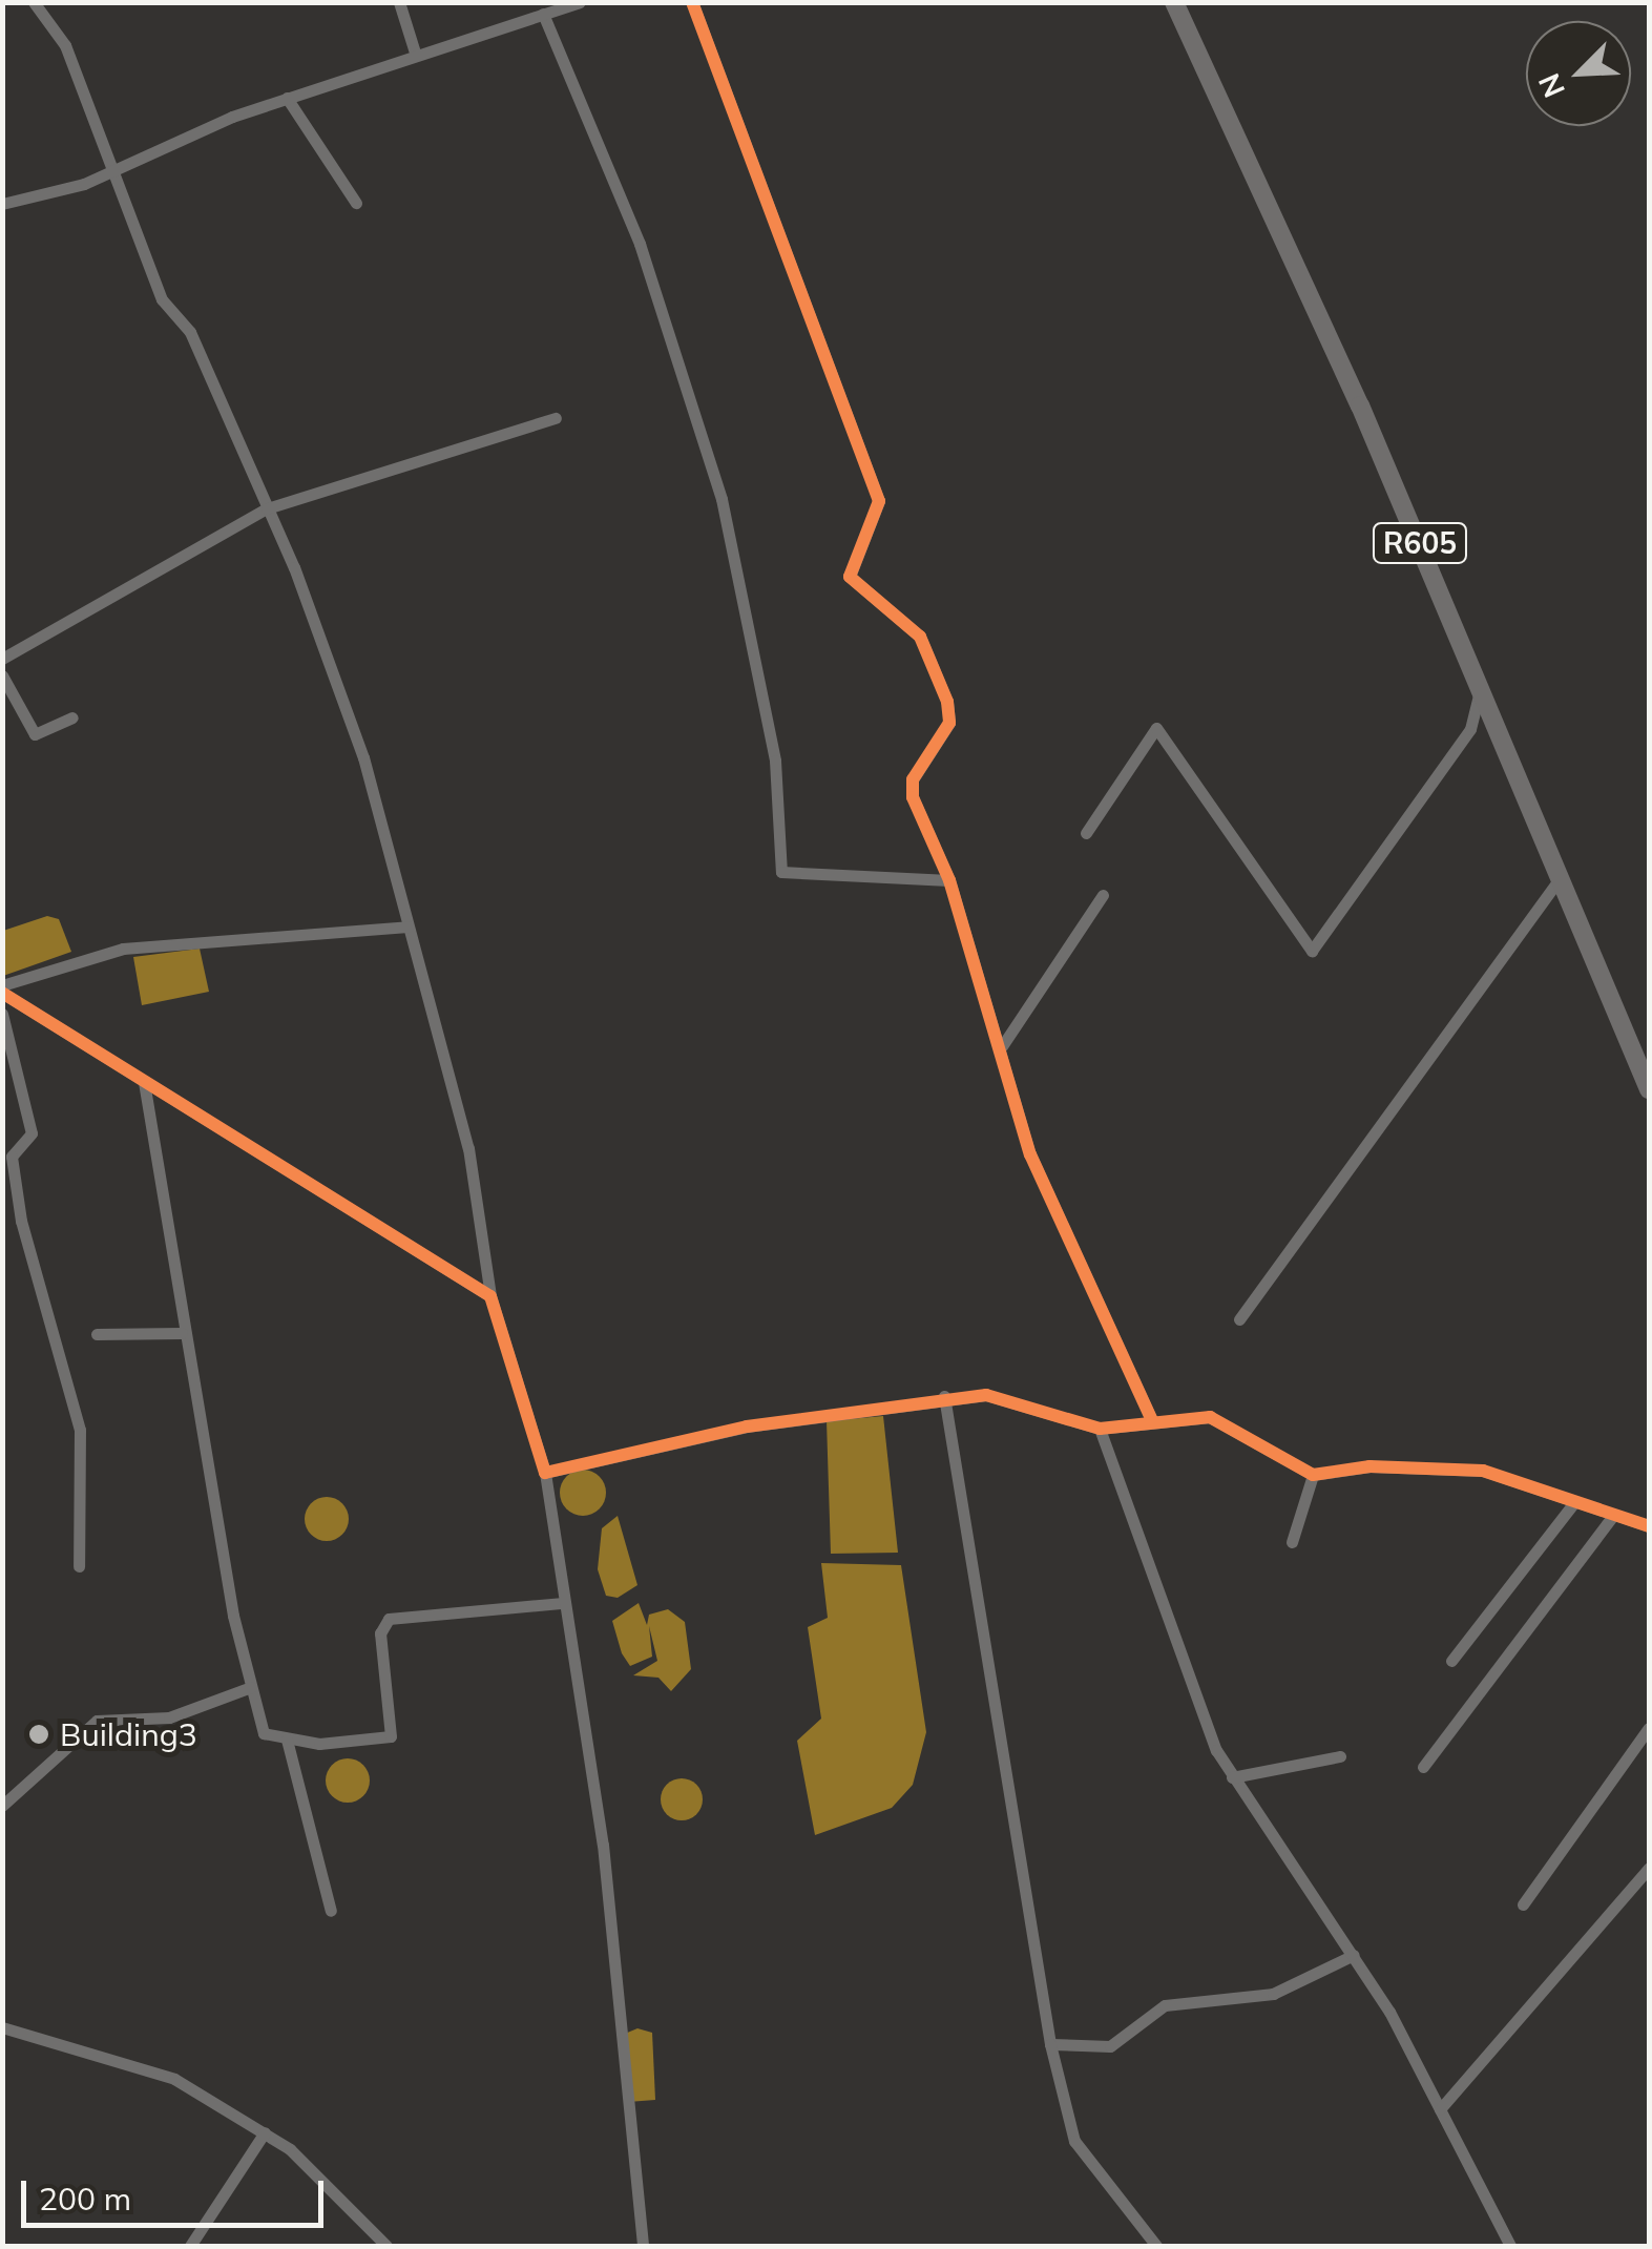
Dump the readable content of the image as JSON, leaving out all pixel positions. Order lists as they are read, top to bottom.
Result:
{
  "streets": {
    "main road": ["R605"]
  },
  "places": ["Building3"],
  "scale_bar": "200 m",
  "north": "bottom left"
}
